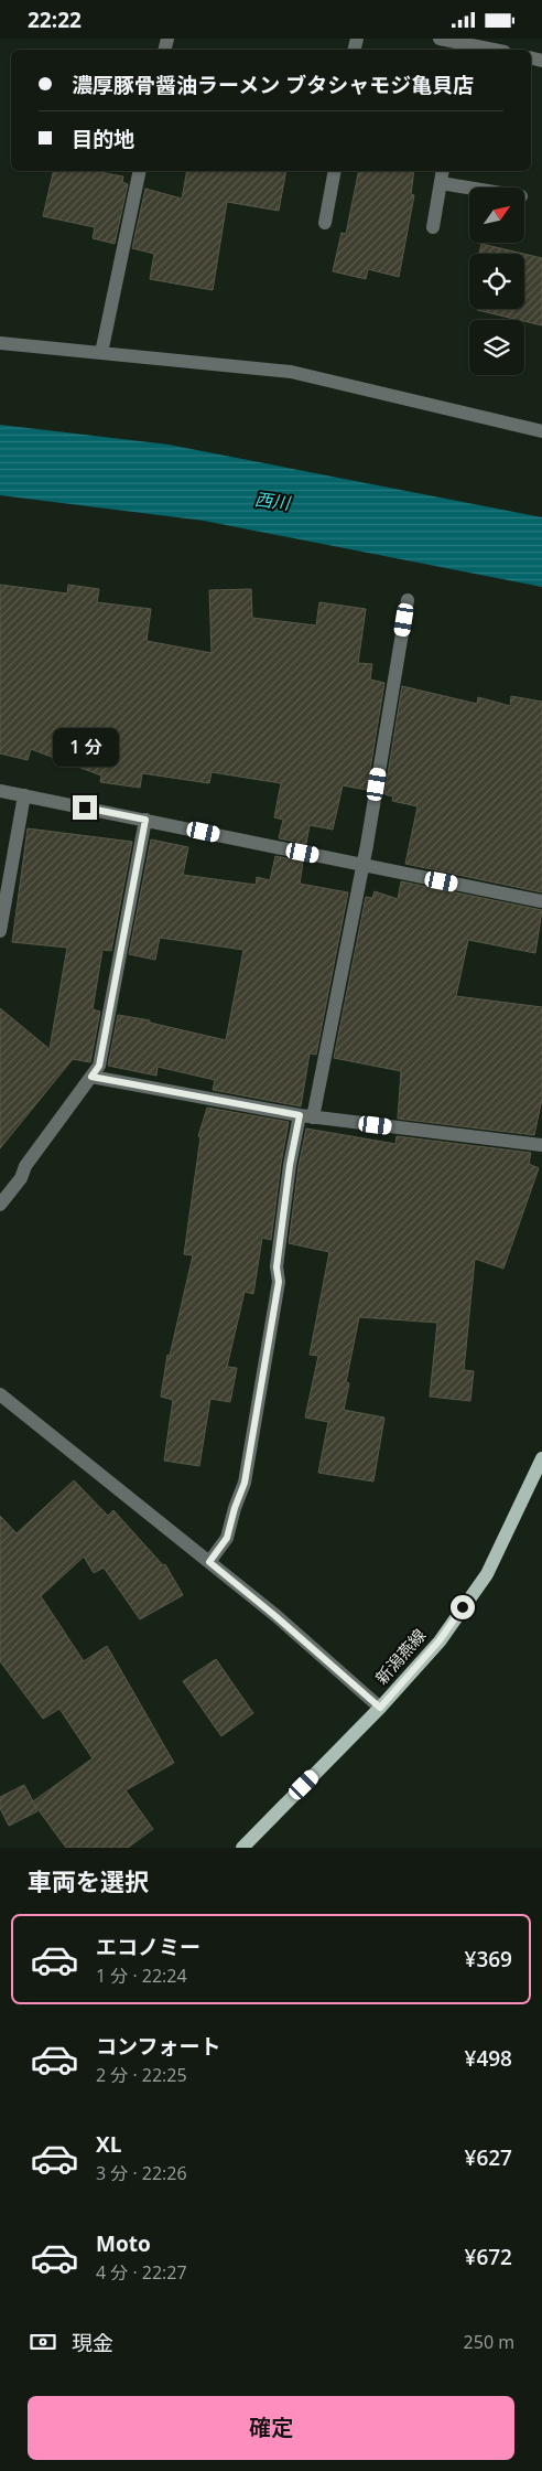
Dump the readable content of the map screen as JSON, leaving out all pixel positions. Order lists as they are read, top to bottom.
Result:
{
  "streets": {
    "main road": ["新潟燕線"]
  },
  "water": ["西川"],
  "north": "top right",
  "page": {
    "status": "22:22",
    "banner": ["濃厚豚骨醤油ラーメン ブタシャモジ亀貝店", "目的地"],
    "bubble": "1 分",
    "heading": "車両を選択",
    "list": [
      {
        "name": "エコノミー",
        "note": "1 分 · 22:24",
        "value": "¥369"
      },
      {
        "name": "コンフォート",
        "note": "2 分 · 22:25",
        "value": "¥498"
      },
      {
        "name": "XL",
        "note": "3 分 · 22:26",
        "value": "¥627"
      },
      {
        "name": "Moto",
        "note": "4 分 · 22:27",
        "value": "¥672"
      }
    ],
    "pay": ["現金", "250 m"],
    "buttons": "確定"
  }
}
